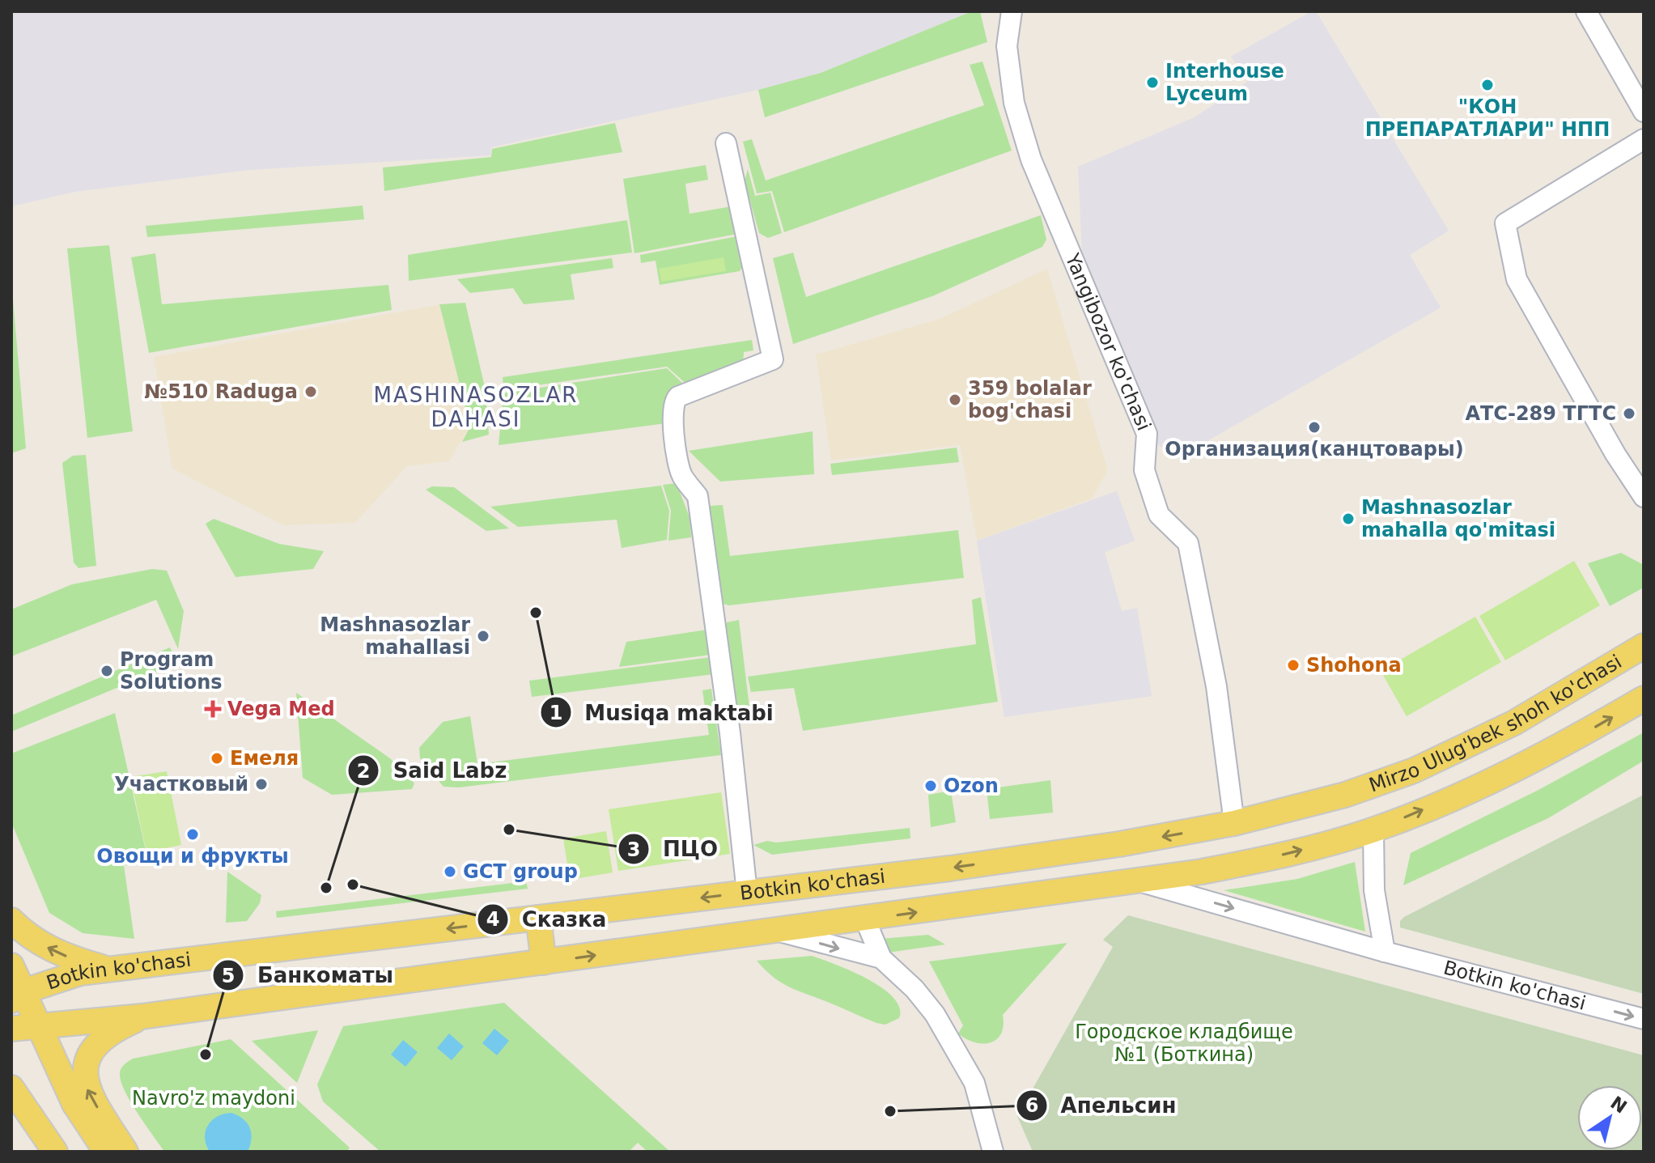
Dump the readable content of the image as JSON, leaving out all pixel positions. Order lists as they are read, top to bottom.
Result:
{
  "streets": {
    "main road": ["Mirzo Ulug'bek shoh ko'chasi", "Botkin ko'chasi"],
    "street": ["Yangibozor ko'chasi"]
  },
  "crossings": [
    ["Yangibozor ko'chasi", "Botkin ko'chasi"],
    ["Mirzo Ulug'bek shoh ko'chasi", "Botkin ko'chasi"]
  ],
  "districts": ["MASHINASOZLAR DAHASI"],
  "parks": ["Городское кладбище №1 (Боткина)", "Navro'z maydoni"],
  "places": {
    "other": [
      "Interhouse Lyceum",
      "\"КОН ПРЕПАРАТЛАРИ\" НПП",
      "№510 Raduga",
      "359 bolalar bog'chasi",
      "АТС-289 ТГТС",
      "Организация(канцтовары)",
      "Mashnasozlar mahalla qo'mitasi",
      "Musiqa maktabi",
      "Mashnasozlar mahallasi",
      "Shohona",
      "Program Solutions",
      "Емеля",
      "Участковый",
      "Ozon",
      "ПЦО",
      "Овощи и фрукты",
      "GCT group",
      "Сказка",
      "Said Labz",
      "Банкоматы",
      "Апельсин"
    ],
    "health": ["Vega Med"]
  },
  "north": "top right"
}
